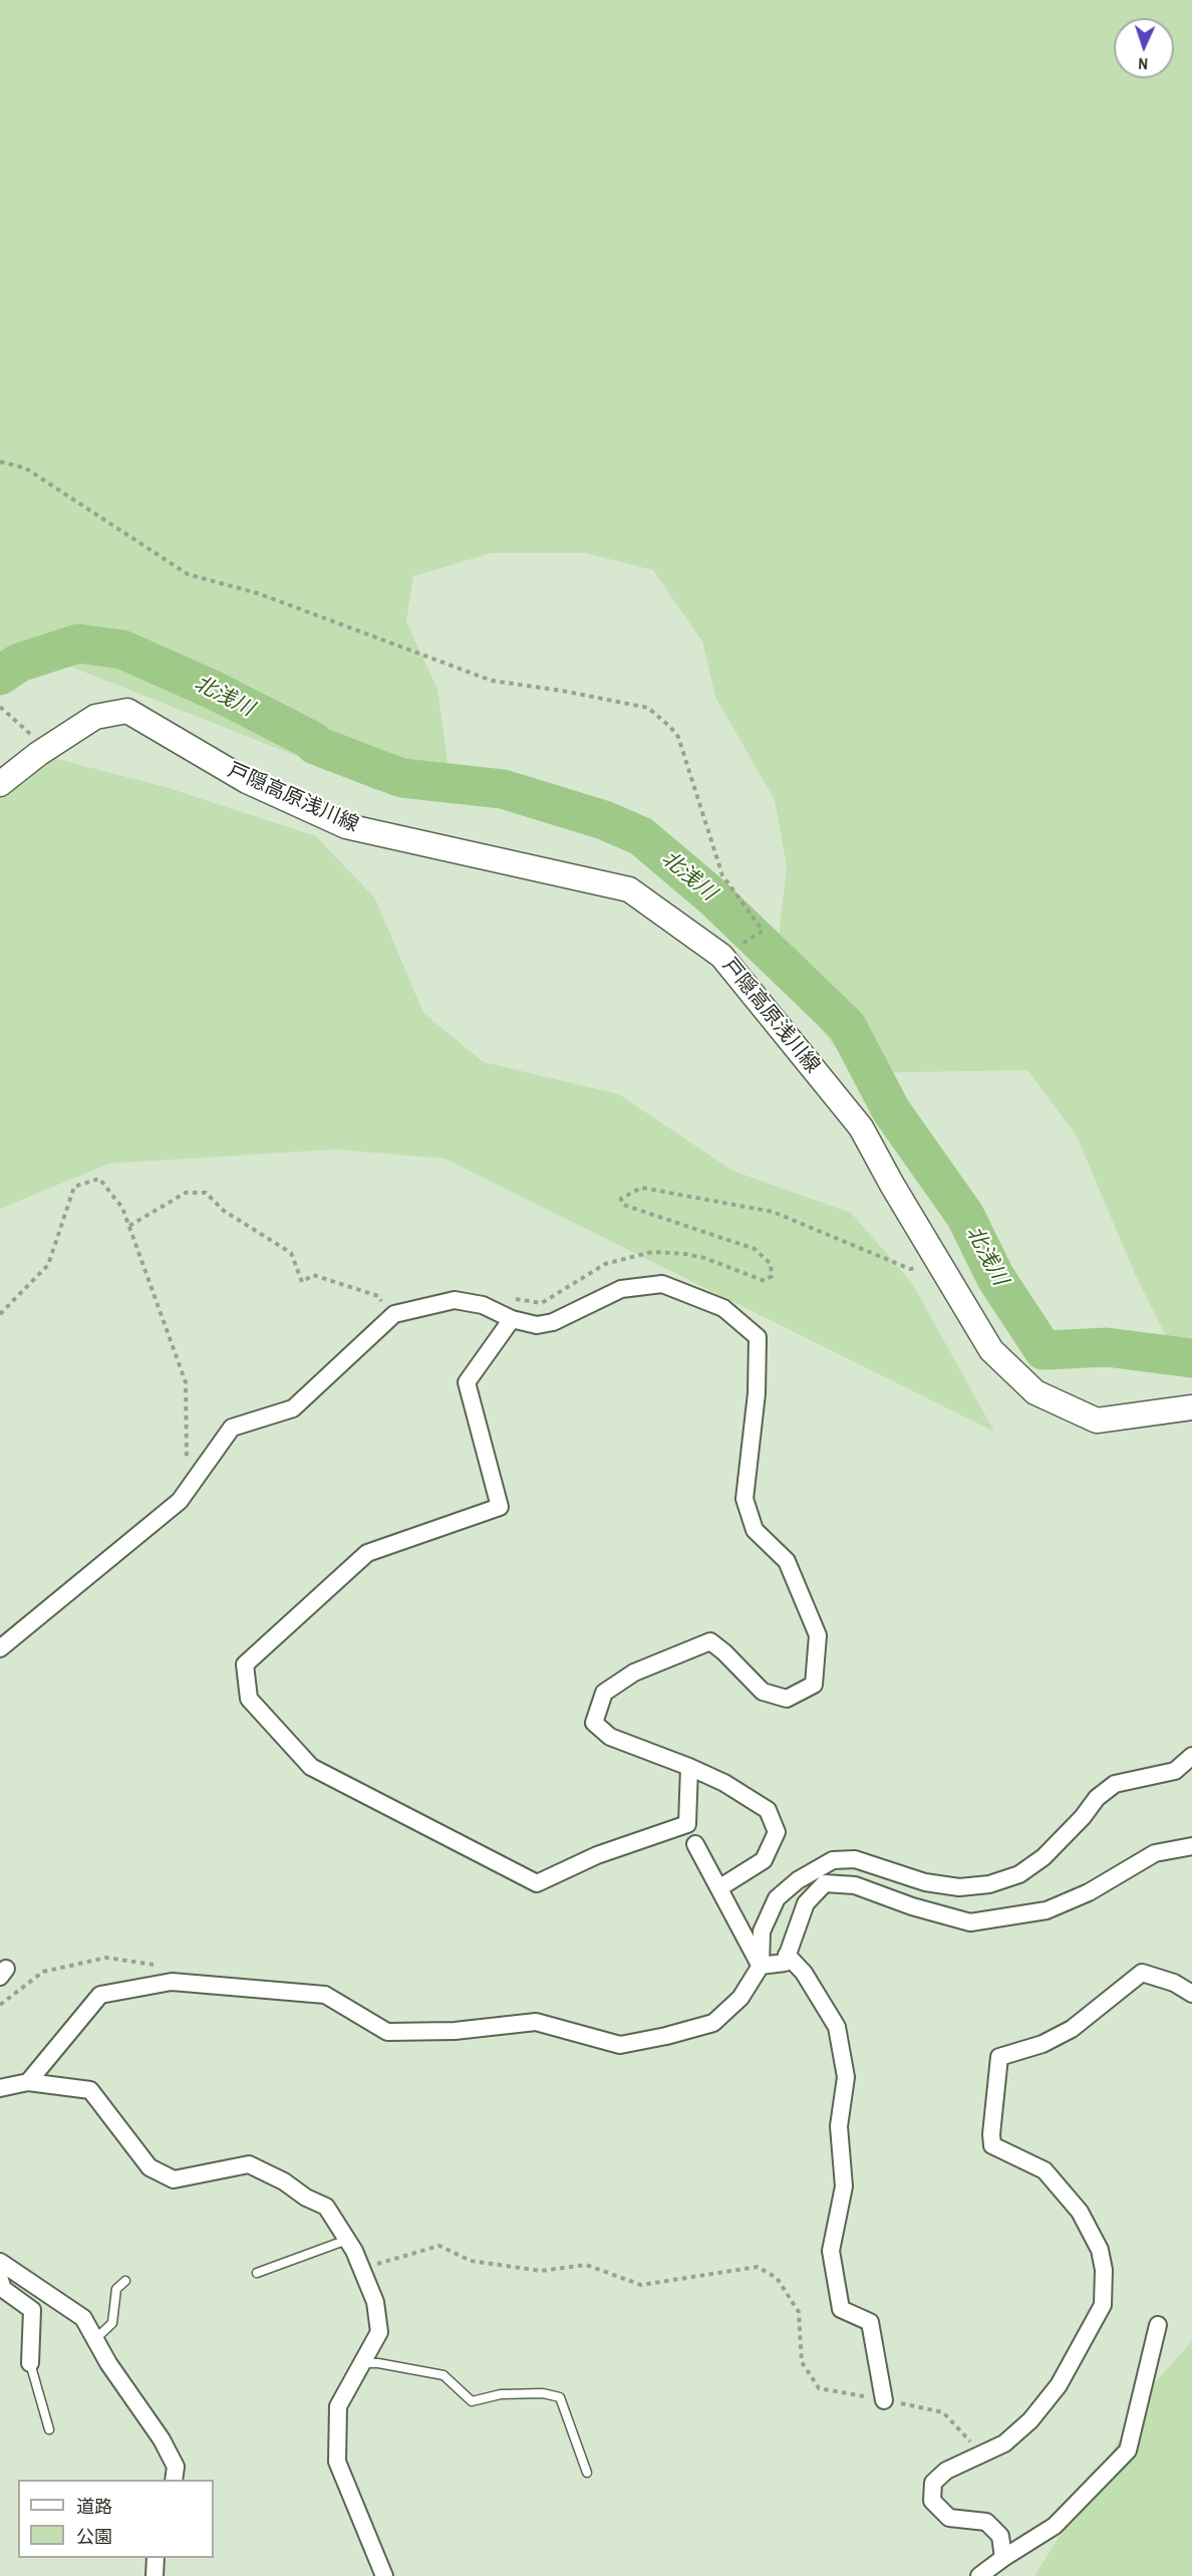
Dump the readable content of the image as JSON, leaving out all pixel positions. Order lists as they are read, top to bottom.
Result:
{
  "streets": {
    "main road": ["戸隠高原浅川線"]
  },
  "water": ["北浅川"],
  "legend": ["道路", "公園"],
  "north": "bottom"
}
